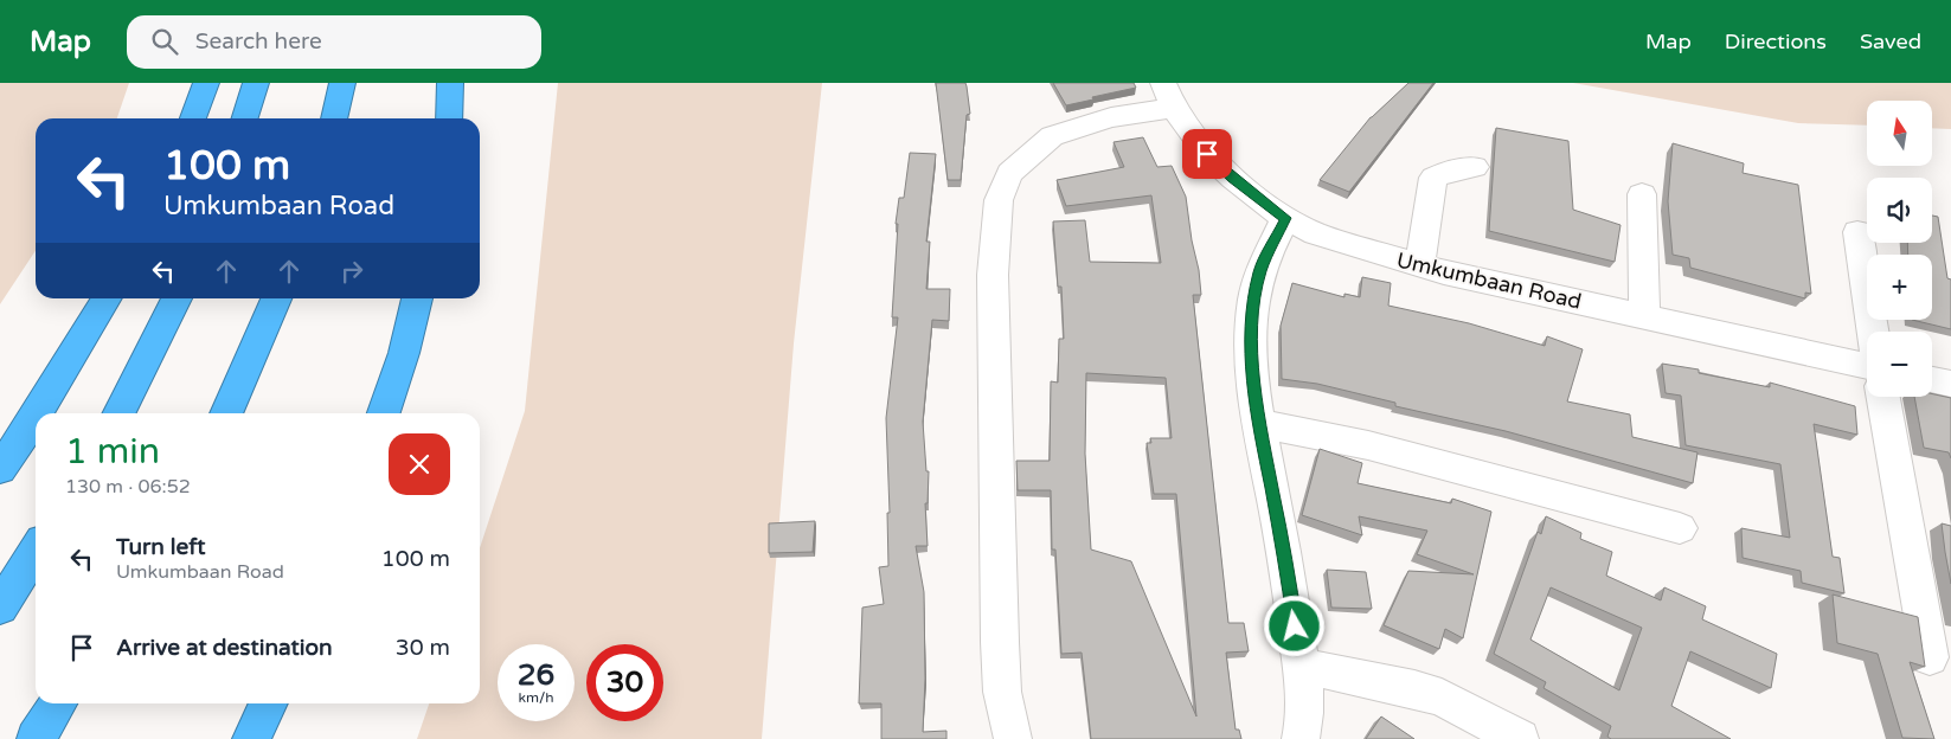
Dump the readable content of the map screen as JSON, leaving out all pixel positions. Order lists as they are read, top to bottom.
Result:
{
  "streets": {
    "street": ["Umkumbaan Road"]
  },
  "north": "top",
  "page": {
    "header": "Map",
    "search": "Search here",
    "nav": ["Map", "Directions", "Saved"],
    "map_buttons": ["+", "−"],
    "turn": ["100 m", "Umkumbaan Road"],
    "heading": ["1 min", "130 m · 06:52"],
    "list": [
      {
        "name": "Turn left",
        "note": "Umkumbaan Road",
        "value": "100 m"
      },
      {
        "name": "Arrive at destination",
        "value": "30 m"
      }
    ],
    "speed": "26 km/h",
    "limit": "30"
  }
}
